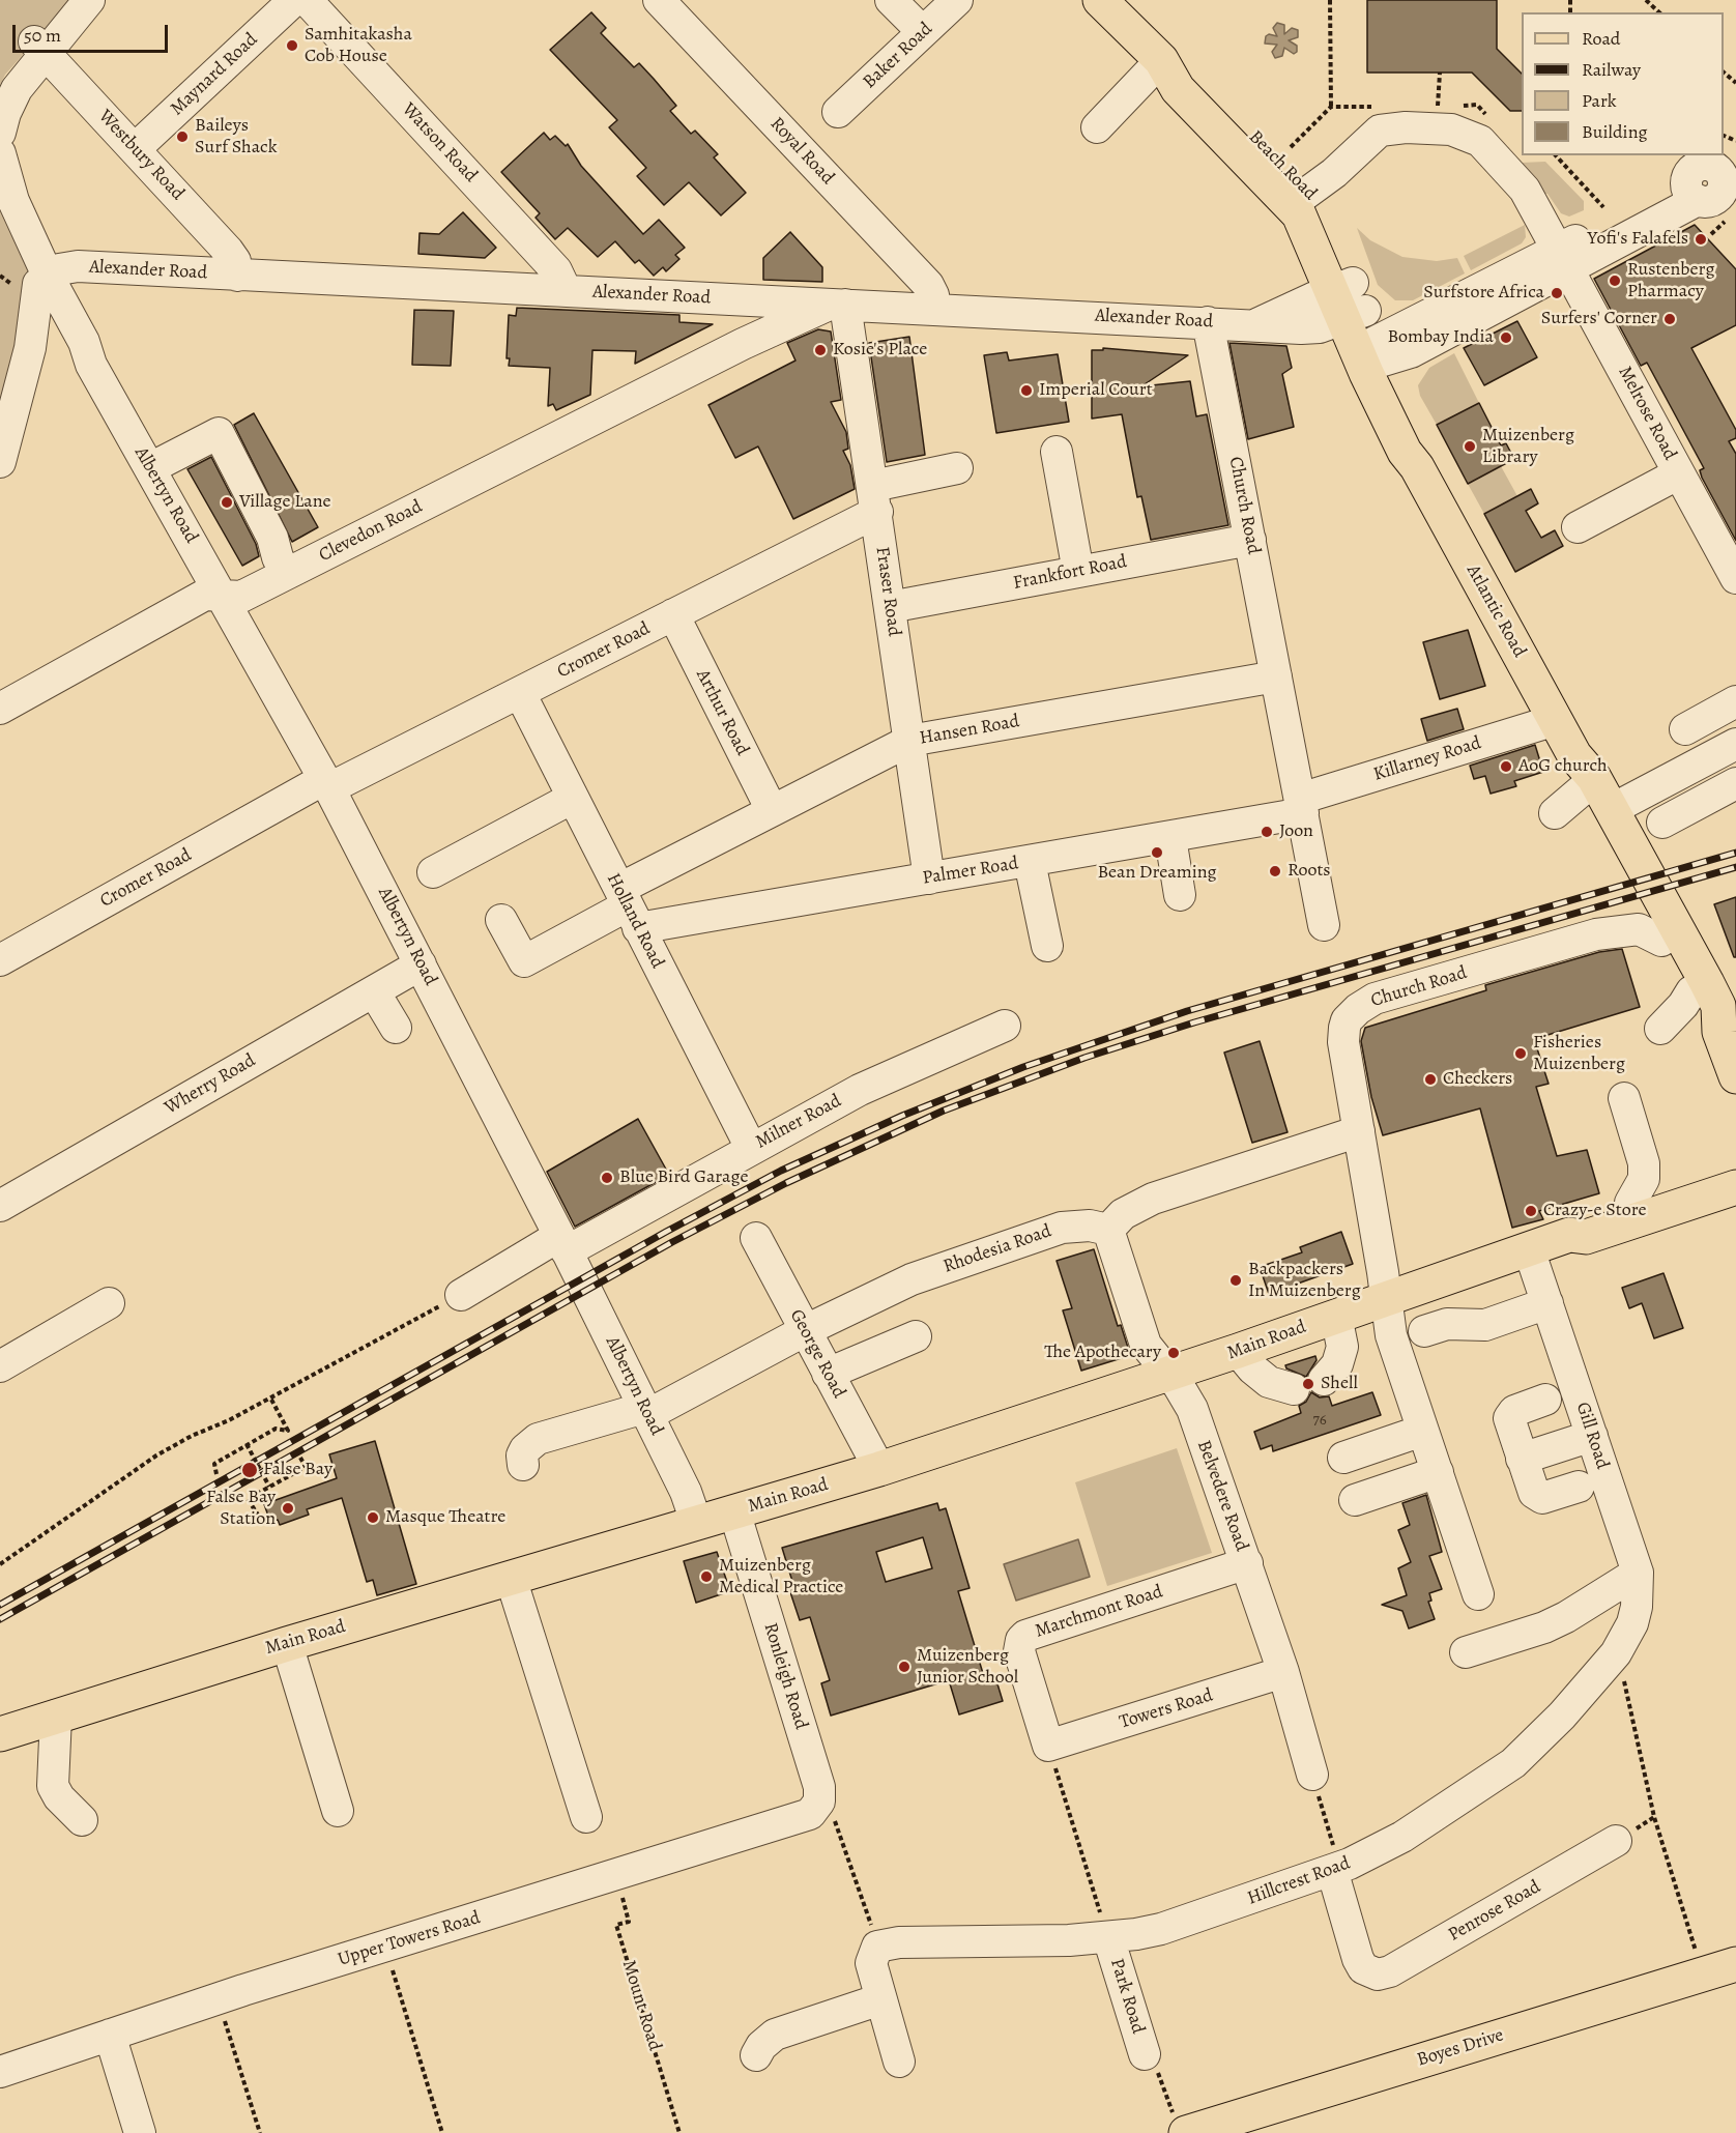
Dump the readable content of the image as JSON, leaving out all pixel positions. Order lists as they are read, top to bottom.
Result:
{
  "streets": {
    "main road": [
      "Beach Road",
      "Atlantic Road",
      "Main Road",
      "Boyes Drive"
    ],
    "street": [
      "Baker Road",
      "Maynard Road",
      "Watson Road",
      "Royal Road",
      "Westbury Road",
      "Alexander Road",
      "Melrose Road",
      "Albertyn Road",
      "Church Road",
      "Clevedon Road",
      "Frankfort Road",
      "Fraser Road",
      "Cromer Road",
      "Arthur Road",
      "Hansen Road",
      "Killarney Road",
      "Palmer Road",
      "Holland Road",
      "Wherry Road",
      "Milner Road",
      "Rhodesia Road",
      "George Road",
      "Gill Road",
      "Belvedere Road",
      "Marchmont Road",
      "Ronleigh Road",
      "Towers Road",
      "Hillcrest Road",
      "Penrose Road",
      "Upper Towers Road",
      "Park Road"
    ],
    "path": ["Mount Road"]
  },
  "crossings": [
    ["Maynard Road", "Westbury Road"],
    ["Watson Road", "Alexander Road"],
    ["Royal Road", "Alexander Road"],
    ["Westbury Road", "Alexander Road"],
    ["Beach Road", "Alexander Road"],
    ["Beach Road", "Melrose Road"],
    ["Beach Road", "Atlantic Road"],
    ["Alexander Road", "Albertyn Road"],
    ["Alexander Road", "Church Road"],
    ["Alexander Road", "Clevedon Road"],
    ["Alexander Road", "Fraser Road"],
    ["Albertyn Road", "Clevedon Road"],
    ["Albertyn Road", "Cromer Road"],
    ["Albertyn Road", "Wherry Road"],
    ["Albertyn Road", "Milner Road"],
    ["Albertyn Road", "Rhodesia Road"],
    ["Albertyn Road", "Main Road"],
    ["Church Road", "Frankfort Road"],
    ["Church Road", "Atlantic Road"],
    ["Church Road", "Hansen Road"],
    ["Church Road", "Killarney Road"],
    ["Church Road", "Palmer Road"],
    ["Church Road", "Main Road"],
    ["Clevedon Road", "Fraser Road"],
    ["Frankfort Road", "Fraser Road"],
    ["Fraser Road", "Cromer Road"],
    ["Fraser Road", "Hansen Road"],
    ["Fraser Road", "Palmer Road"],
    ["Atlantic Road", "Killarney Road"],
    ["Cromer Road", "Arthur Road"],
    ["Cromer Road", "Holland Road"],
    ["Arthur Road", "Hansen Road"],
    ["Hansen Road", "Palmer Road"],
    ["Hansen Road", "Holland Road"],
    ["Killarney Road", "Palmer Road"],
    ["Palmer Road", "Holland Road"],
    ["Holland Road", "Milner Road"],
    ["Rhodesia Road", "George Road"],
    ["Rhodesia Road", "Belvedere Road"],
    ["Main Road", "George Road"],
    ["Main Road", "Gill Road"],
    ["Main Road", "Belvedere Road"],
    ["Main Road", "Ronleigh Road"],
    ["Gill Road", "Hillcrest Road"],
    ["Belvedere Road", "Marchmont Road"],
    ["Belvedere Road", "Towers Road"],
    ["Marchmont Road", "Towers Road"],
    ["Ronleigh Road", "Upper Towers Road"],
    ["Hillcrest Road", "Penrose Road"],
    ["Hillcrest Road", "Park Road"]
  ],
  "places": [
    "Samhitakasha Cob House",
    "Baileys Surf Shack",
    "Yofi's Falafels",
    "Rustenberg Pharmacy",
    "Surfstore Africa",
    "Surfers' Corner",
    "Bombay India",
    "Kosie's Place",
    "Imperial Court",
    "Muizenberg Library",
    "Village Lane",
    "AoG church",
    "Joon",
    "Bean Dreaming",
    "Roots",
    "Fisheries Muizenberg",
    "Checkers",
    "Blue Bird Garage",
    "Crazy-e Store",
    "Backpackers In Muizenberg",
    "The Apothecary",
    "Shell",
    "False Bay",
    "False Bay Station",
    "Masque Theatre",
    "Muizenberg Medical Practice",
    "Muizenberg Junior School"
  ],
  "house_numbers": ["76"],
  "legend": [
    "Road",
    "Railway",
    "Park",
    "Building"
  ],
  "scale_bar": "50 m"
}
